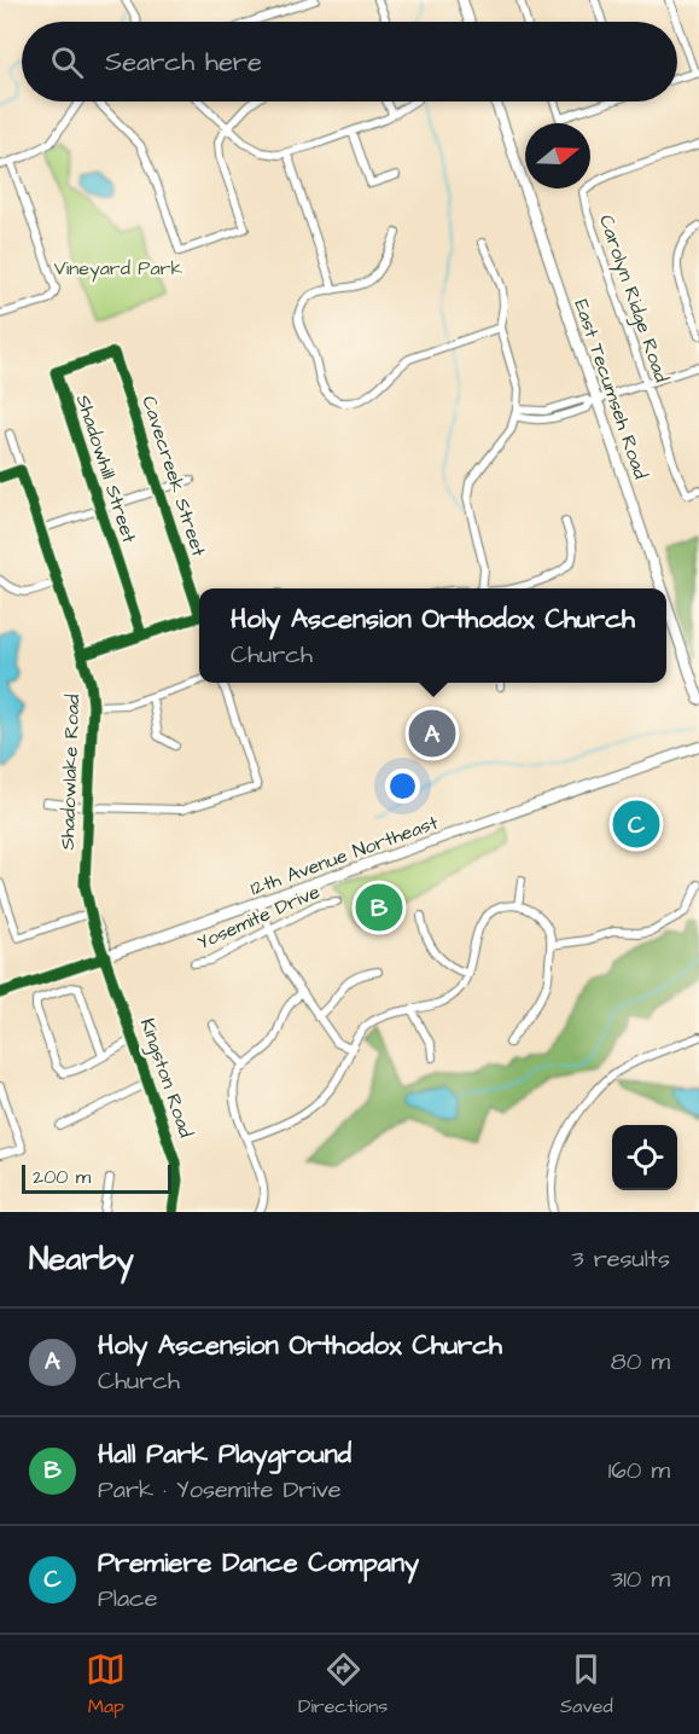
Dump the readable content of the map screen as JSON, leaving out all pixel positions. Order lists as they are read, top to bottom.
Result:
{
  "streets": {
    "main road": ["East Tecumseh Road", "12th Avenue Northeast"],
    "street": [
      "Carolyn Ridge Road",
      "Shadowhill Street",
      "Cavecreek Street",
      "Shadowlake Road",
      "Yosemite Drive",
      "Kingston Road"
    ]
  },
  "crossings": [
    ["Shadowhill Street", "Cavecreek Street"],
    ["Cavecreek Street", "Shadowlake Road"],
    ["Shadowlake Road", "12th Avenue Northeast"],
    ["Shadowlake Road", "Kingston Road"],
    ["12th Avenue Northeast", "Kingston Road"]
  ],
  "parks": ["Vineyard Park"],
  "scale_bar": "200 m",
  "north": "right",
  "page": {
    "search": "Search here",
    "popup": ["Holy Ascension Orthodox Church", "Church"],
    "pins": ["A", "C", "B"],
    "scale": "200 m",
    "heading": ["Nearby", "3 results"],
    "list": [
      {
        "mark": "A",
        "name": "Holy Ascension Orthodox Church",
        "note": "Church",
        "value": "80 m"
      },
      {
        "mark": "B",
        "name": "Hall Park Playground",
        "note": "Park · Yosemite Drive",
        "value": "160 m"
      },
      {
        "mark": "C",
        "name": "Premiere Dance Company",
        "note": "Place",
        "value": "310 m"
      }
    ],
    "nav": ["Map", "Directions", "Saved"]
  }
}
